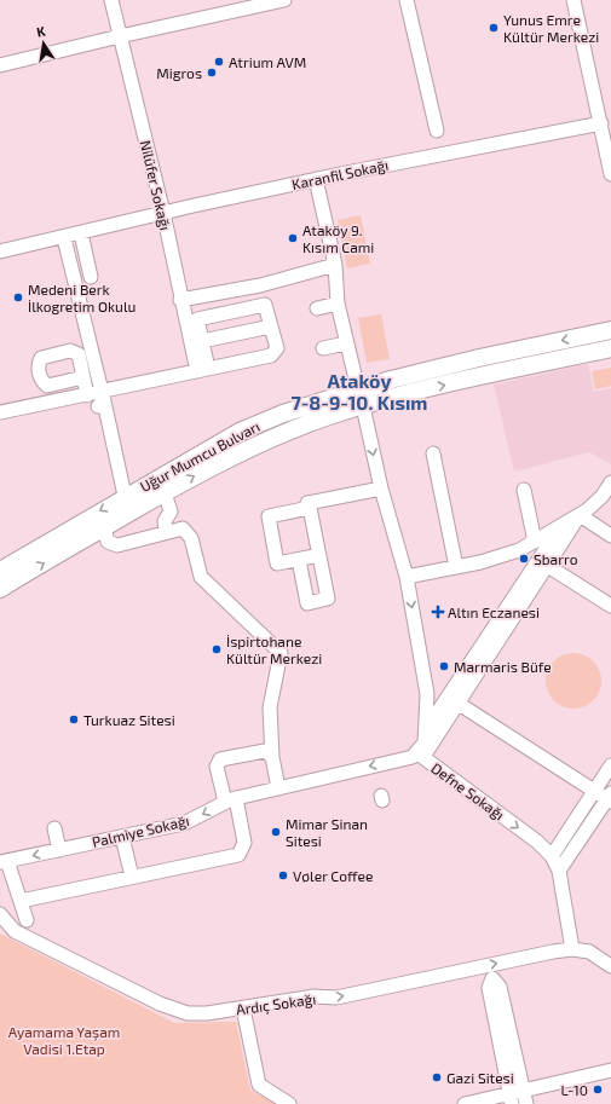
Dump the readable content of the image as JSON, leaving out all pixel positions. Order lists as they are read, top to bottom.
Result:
{
  "streets": {
    "main road": ["Uğur Mumcu Bulvarı"],
    "street": [
      "Karanfil Sokağı",
      "Nilüfer Sokağı",
      "Defne Sokağı",
      "Palmiye Sokağı",
      "Ardıç Sokağı"
    ]
  },
  "crossings": [
    ["Karanfil Sokağı", "Nilüfer Sokağı"],
    ["Uğur Mumcu Bulvarı", "Defne Sokağı"],
    ["Defne Sokağı", "Palmiye Sokağı"],
    ["Defne Sokağı", "Ardıç Sokağı"]
  ],
  "one_way": ["Defne Sokağı", "Palmiye Sokağı", "Ardıç Sokağı"],
  "districts": ["Ataköy 7-8-9-10. Kısım"],
  "parks": ["Ayamama Yaşam Vadisi 1.Etap"],
  "places": {
    "other": [
      "Yunus Emre Kültür Merkezi",
      "Atrium AVM",
      "Migros",
      "Ataköy 9. Kısım Cami",
      "Medeni Berk İlkogretim Okulu",
      "Sbarro",
      "İspirtohane Kültür Merkezi",
      "Marmaris Büfe",
      "Turkuaz Sitesi",
      "Mimar Sinan Sitesi",
      "Vøler Coffee",
      "Gazi Sitesi",
      "L-10"
    ],
    "health": ["Altın Eczanesi"]
  },
  "north": "top"
}
